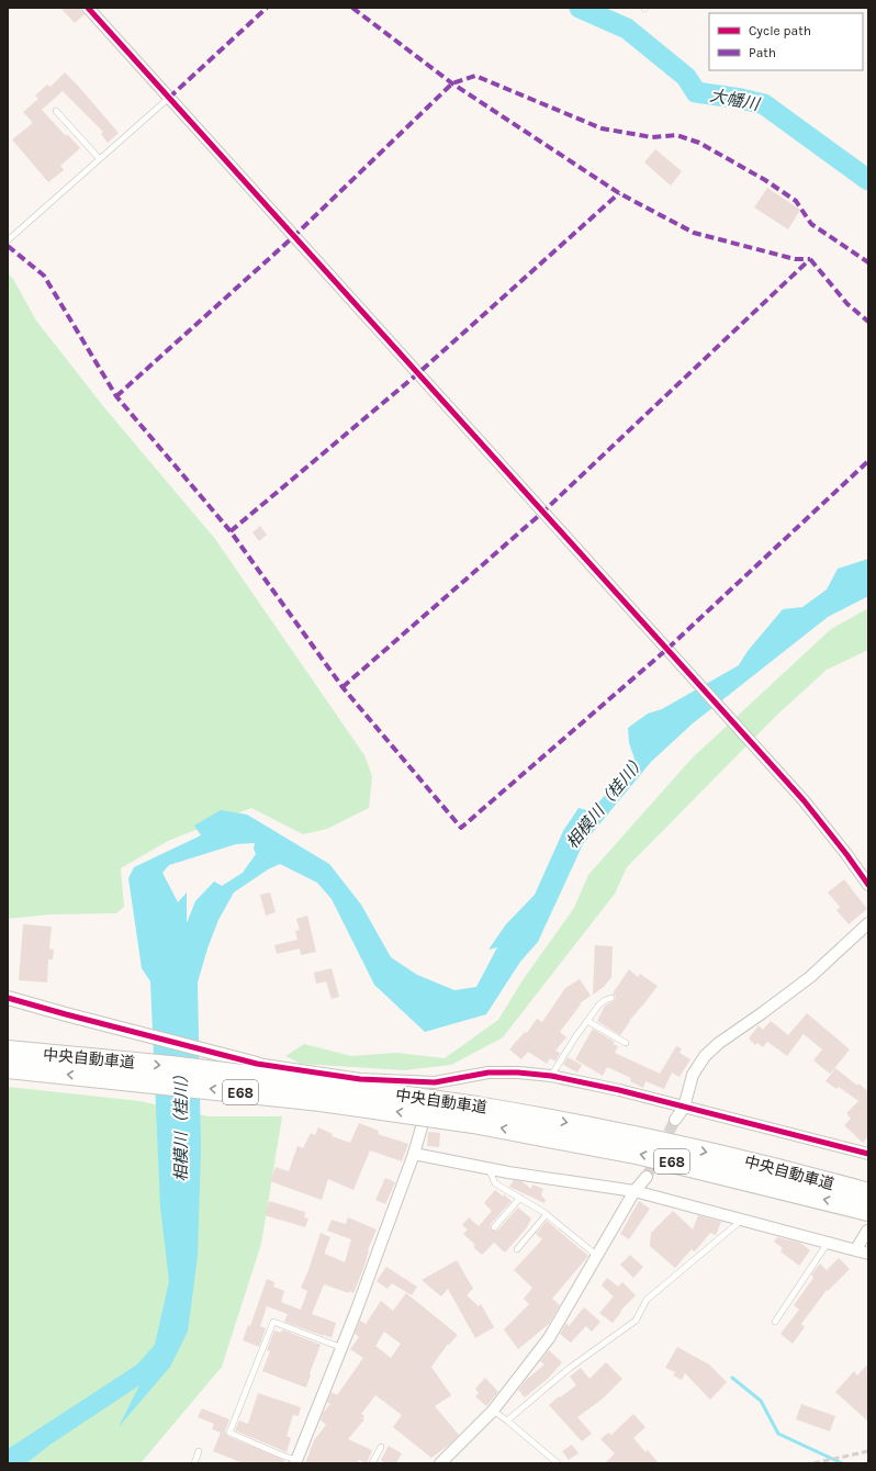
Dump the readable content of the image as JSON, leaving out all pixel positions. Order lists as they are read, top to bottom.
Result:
{
  "streets": {
    "highway": ["中央自動車道", "E68"]
  },
  "water": ["大幡川", "相模川（桂川）"],
  "legend": ["Cycle path", "Path"]
}
